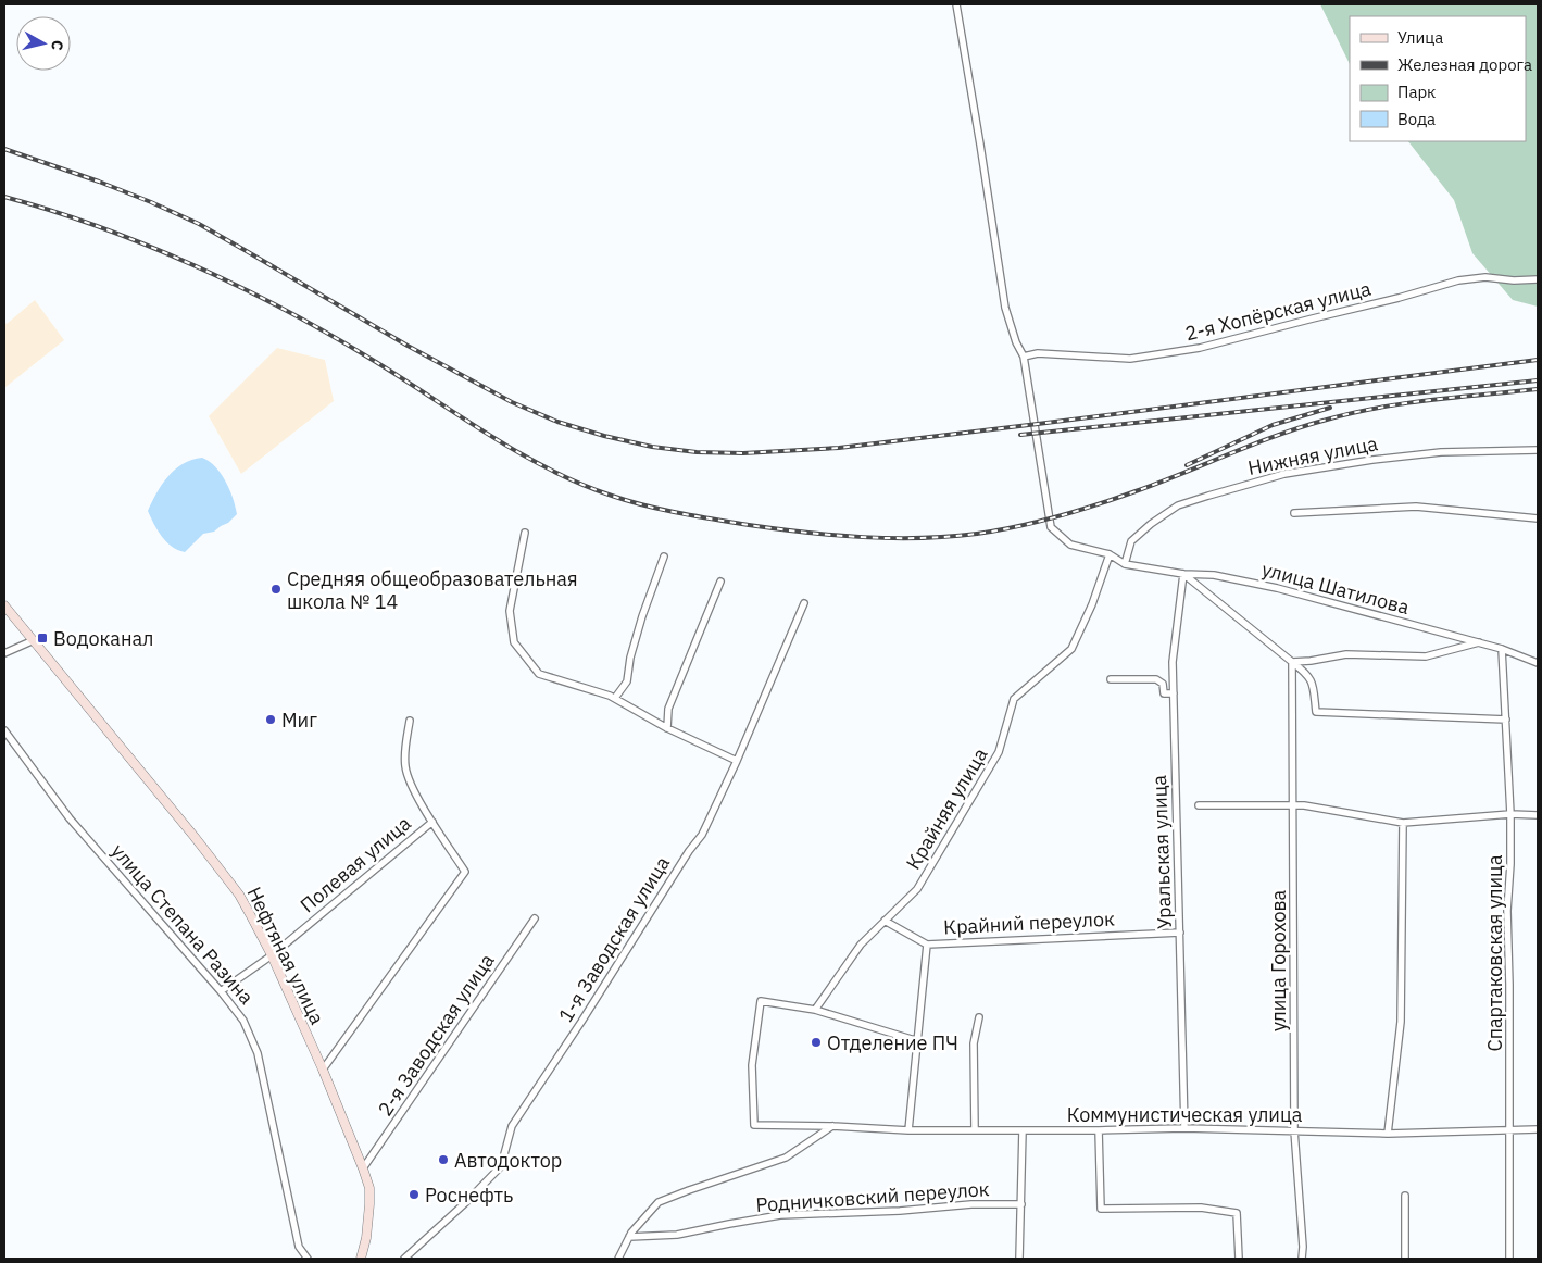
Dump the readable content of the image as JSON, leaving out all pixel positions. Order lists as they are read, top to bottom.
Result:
{
  "streets": {
    "main road": ["Нефтяная улица"],
    "street": [
      "2-я Хопёрская улица",
      "Нижняя улица",
      "улица Шатилова",
      "Крайняя улица",
      "Уральская улица",
      "Полевая улица",
      "Крайний переулок",
      "улица Степана Разина",
      "1-я Заводская улица",
      "Спартаковская улица",
      "улица Горохова",
      "2-я Заводская улица",
      "Коммунистическая улица",
      "Родничковский переулок"
    ]
  },
  "crossings": [
    ["Нижняя улица", "улица Шатилова"],
    ["улица Шатилова", "Уральская улица"],
    ["улица Шатилова", "Спартаковская улица"],
    ["улица Шатилова", "улица Горохова"],
    ["Крайняя улица", "Крайний переулок"],
    ["Крайняя улица", "Коммунистическая улица"],
    ["Уральская улица", "Крайний переулок"],
    ["Уральская улица", "Коммунистическая улица"],
    ["Полевая улица", "улица Степана Разина"],
    ["Полевая улица", "Нефтяная улица"],
    ["Спартаковская улица", "Коммунистическая улица"],
    ["Нефтяная улица", "2-я Заводская улица"],
    ["улица Горохова", "Коммунистическая улица"]
  ],
  "places": {
    "other": [
      "Средняя общеобразовательная школа № 14",
      "Миг",
      "Отделение ПЧ",
      "Автодоктор",
      "Роснефть"
    ],
    "transit": ["Водоканал"]
  },
  "legend": [
    "Улица",
    "Железная дорога",
    "Парк",
    "Вода"
  ],
  "north": "right"
}
